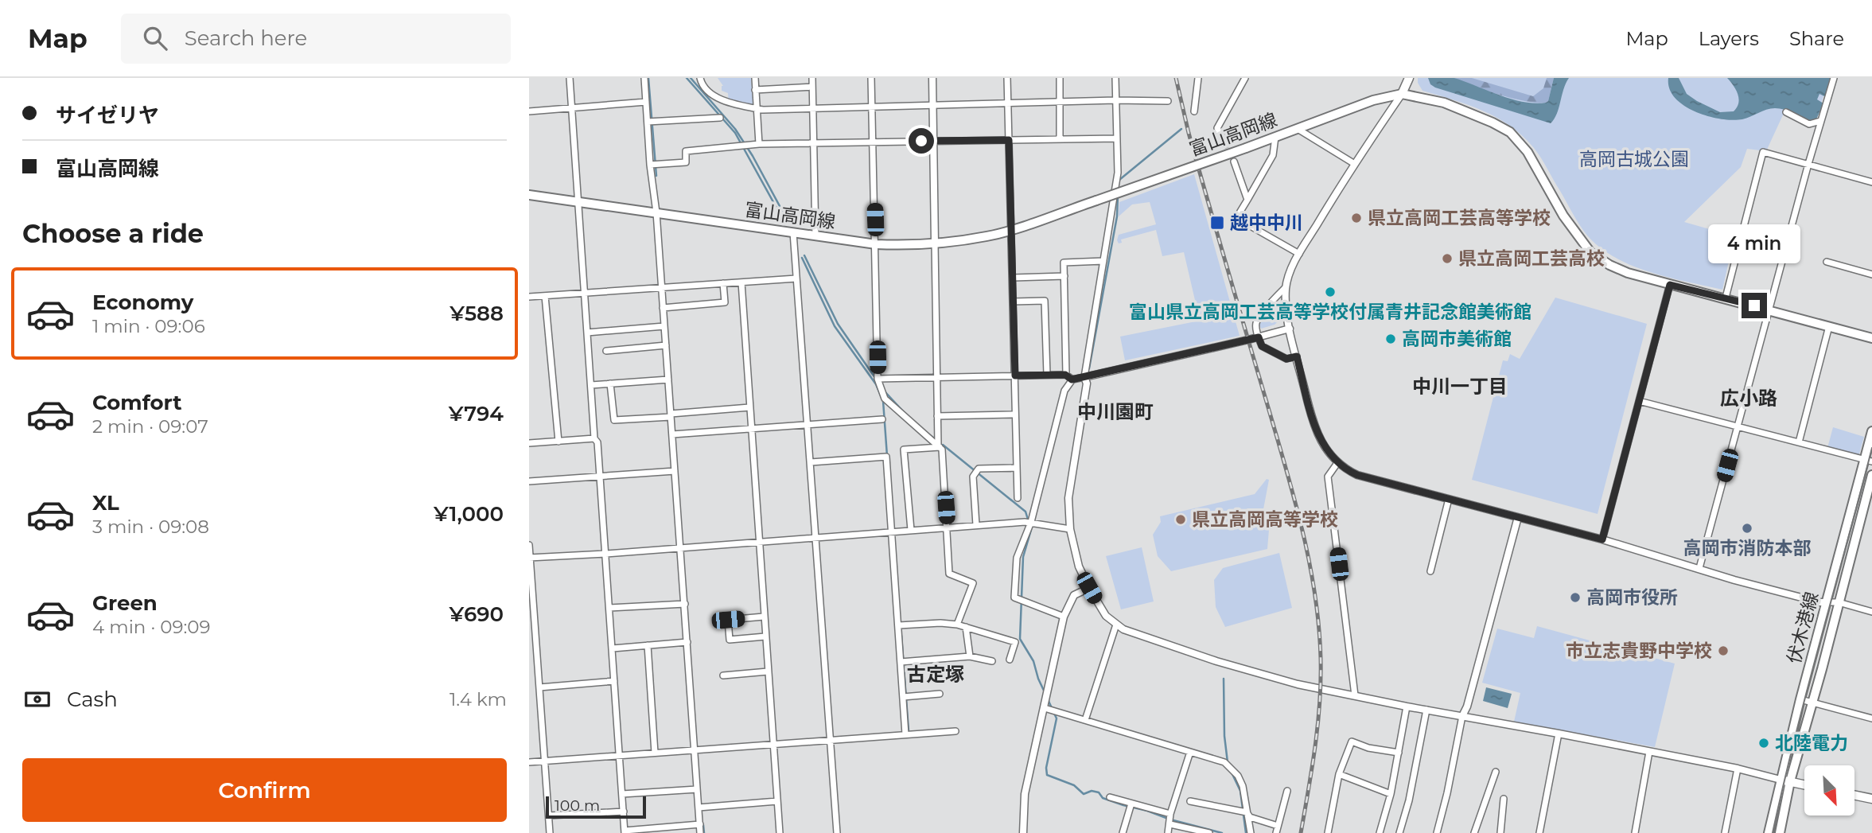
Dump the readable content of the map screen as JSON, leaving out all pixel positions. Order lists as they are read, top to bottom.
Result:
{
  "streets": {
    "main road": ["富山高岡線", "伏木港線"]
  },
  "districts": [
    "中川一丁目",
    "広小路",
    "中川園町",
    "古定塚"
  ],
  "parks": ["高岡古城公園"],
  "places": {
    "other": [
      "県立高岡工芸高等学校",
      "県立高岡工芸高校",
      "富山県立高岡工芸高等学校付属青井記念館美術館",
      "高岡市美術館",
      "県立高岡高等学校",
      "高岡市消防本部",
      "高岡市役所",
      "市立志貴野中学校",
      "北陸電力"
    ],
    "transit": ["越中中川"]
  },
  "scale_bar": "100 m",
  "north": "bottom right",
  "page": {
    "header": "Map",
    "search": "Search here",
    "nav": ["Map", "Layers", "Share"],
    "banner": ["サイゼリヤ", "富山高岡線"],
    "heading": "Choose a ride",
    "bubble": "4 min",
    "list": [
      {
        "name": "Economy",
        "note": "1 min · 09:06",
        "value": "¥588"
      },
      {
        "name": "Comfort",
        "note": "2 min · 09:07",
        "value": "¥794"
      },
      {
        "name": "XL",
        "note": "3 min · 09:08",
        "value": "¥1,000"
      },
      {
        "name": "Green",
        "note": "4 min · 09:09",
        "value": "¥690"
      }
    ],
    "pay": ["Cash", "1.4 km"],
    "buttons": "Confirm",
    "scale": "100 m"
  }
}
